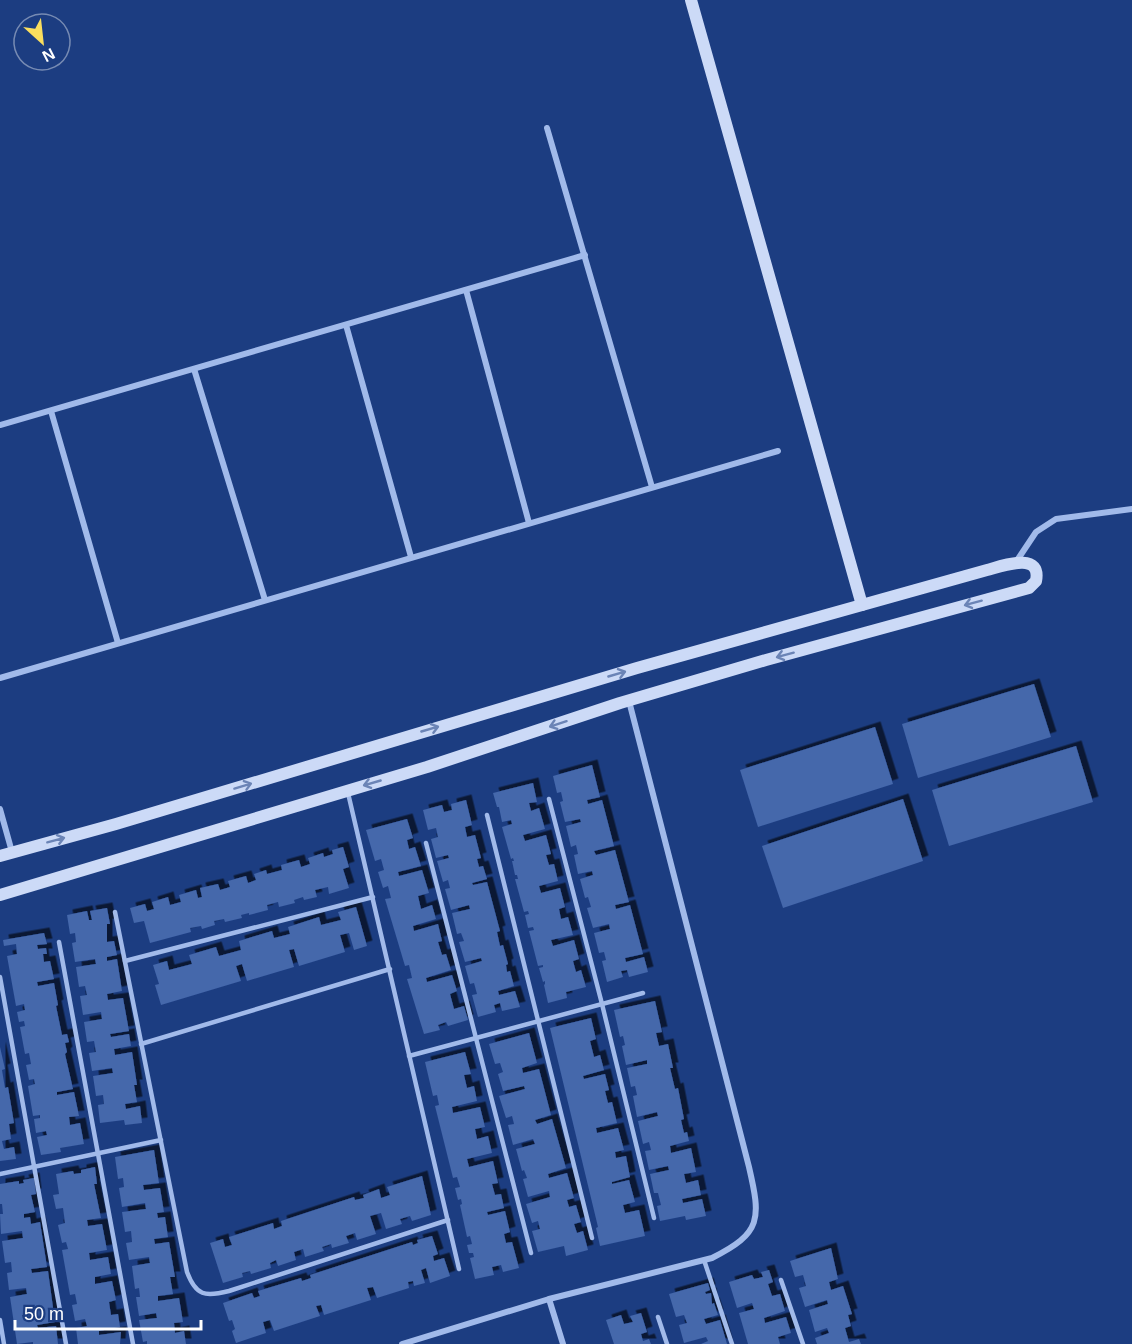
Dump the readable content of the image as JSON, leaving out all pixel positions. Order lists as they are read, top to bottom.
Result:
{
  "scale_bar": "50 m",
  "north": "bottom right"
}
